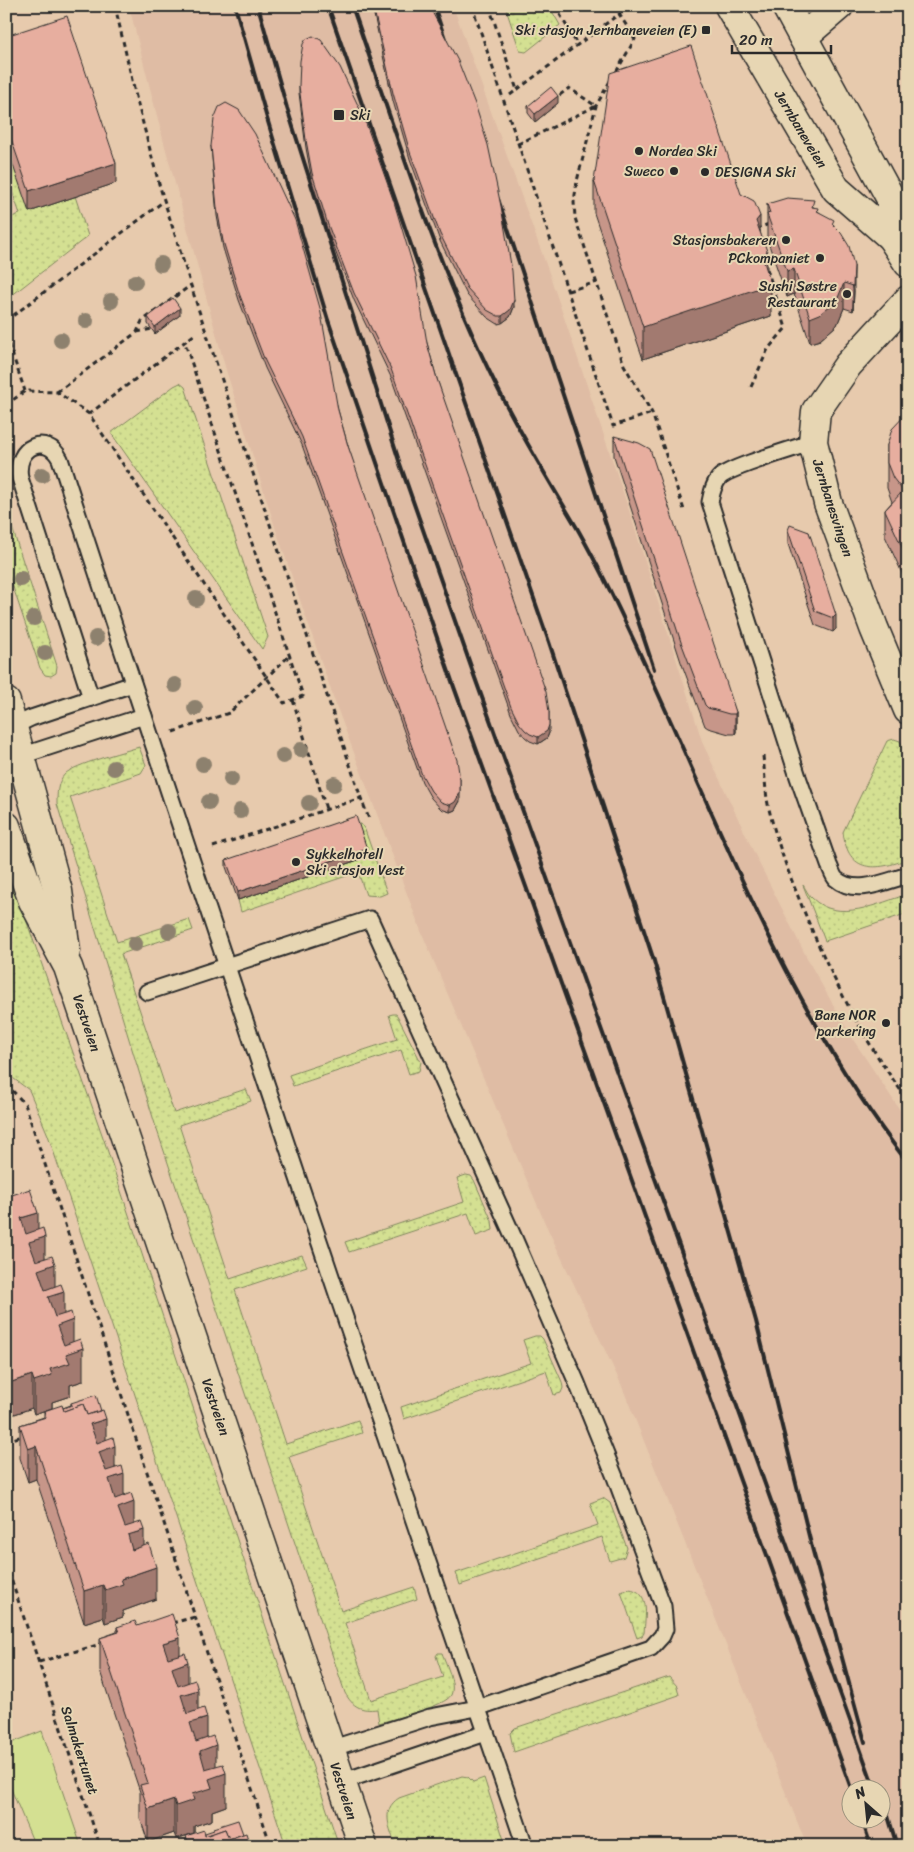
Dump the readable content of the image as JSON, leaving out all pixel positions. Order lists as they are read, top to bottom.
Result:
{
  "streets": {
    "street": ["Jernbaneveien", "Jernbanesvingen", "Vestveien"],
    "path": ["Salmakertunet"]
  },
  "places": {
    "transit": ["Ski stasjon Jernbaneveien (E)", "Ski"],
    "other": [
      "Nordea Ski",
      "Sweco",
      "DESIGNA Ski",
      "Stasjonsbakeren",
      "PCkompaniet",
      "Sushi Søstre Restaurant",
      "Sykkelhotell Ski stasjon Vest",
      "Bane NOR parkering"
    ]
  },
  "scale_bar": "20 m",
  "north": "top left"
}
